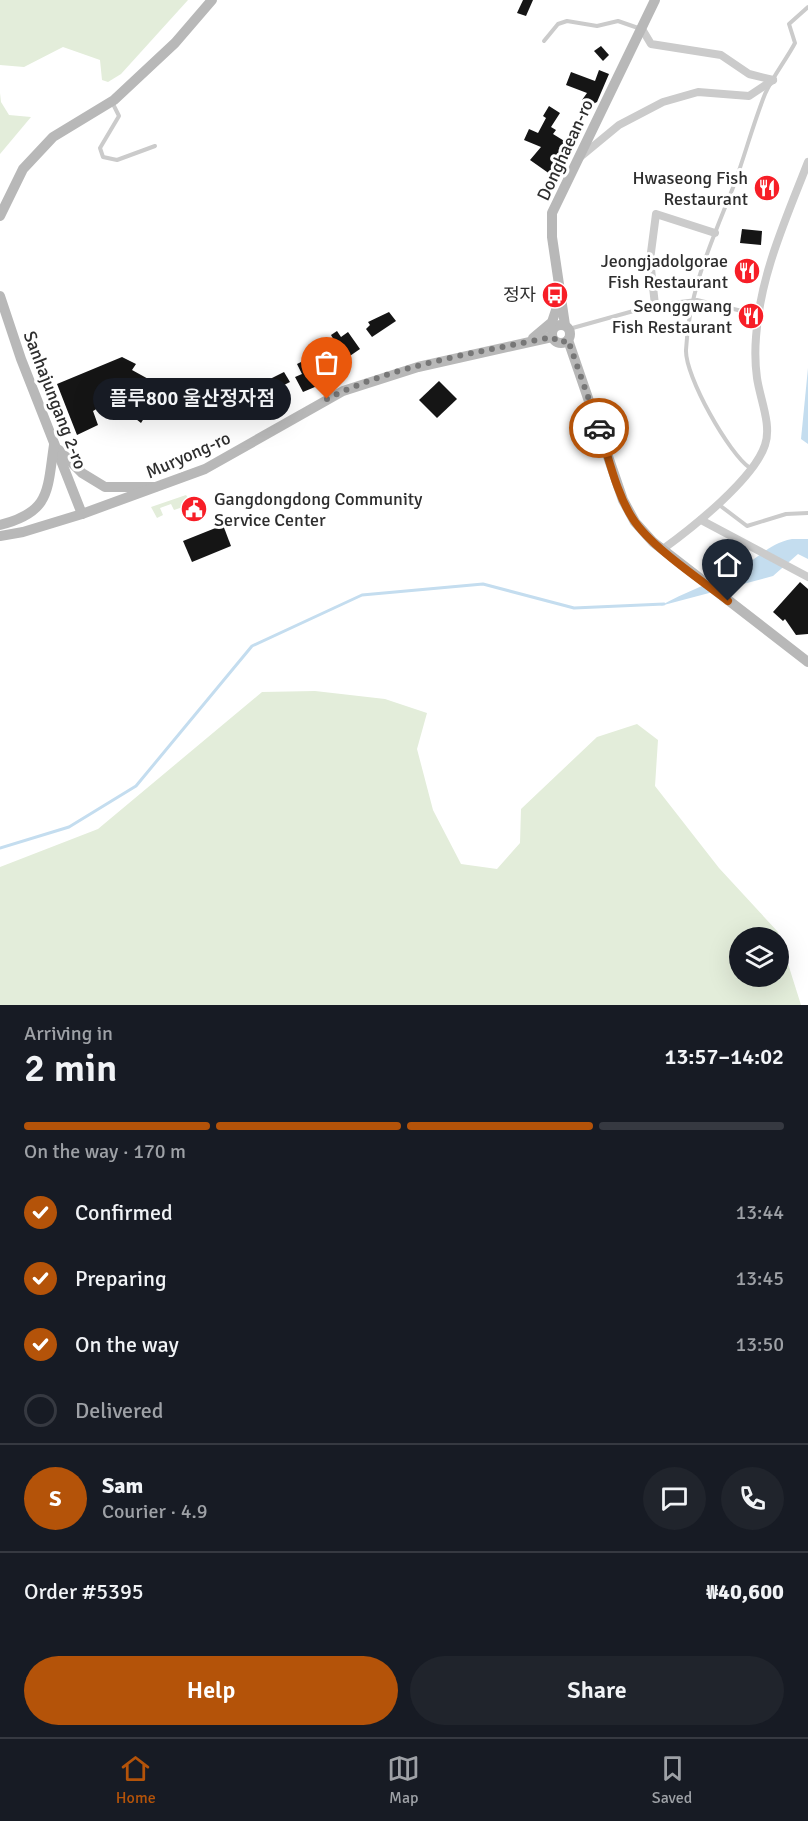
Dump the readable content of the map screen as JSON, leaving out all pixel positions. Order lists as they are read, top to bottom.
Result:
{
  "streets": {
    "main road": ["Donghaean-ro", "Sanhajungang 2-ro", "Muryong-ro"]
  },
  "crossings": [
    ["Sanhajungang 2-ro", "Muryong-ro"]
  ],
  "places": {
    "restaurant": ["Hwaseong Fish Restaurant", "Jeongjadolgorae Fish Restaurant", "Seonggwang Fish Restaurant"],
    "bus stop": ["정자"],
    "other": ["플루800 울산정자점"],
    "public building": ["Gangdongdong Community Service Center"]
  },
  "page": {
    "bubble": "플루800 울산정자점",
    "heading": ["2 min", "Arriving in", "13:57–14:02"],
    "panel": [
      "Sam",
      "Courier · 4.9",
      "Order #5395",
      "₩40,600"
    ],
    "bar": "On the way · 170 m",
    "list": [
      ["Confirmed", "13:44"],
      ["Preparing", "13:45"],
      ["On the way", "13:50"],
      "Delivered"
    ],
    "round": "S",
    "buttons": ["Help", "Share"],
    "tabs": ["Home", "Map", "Saved"]
  }
}
